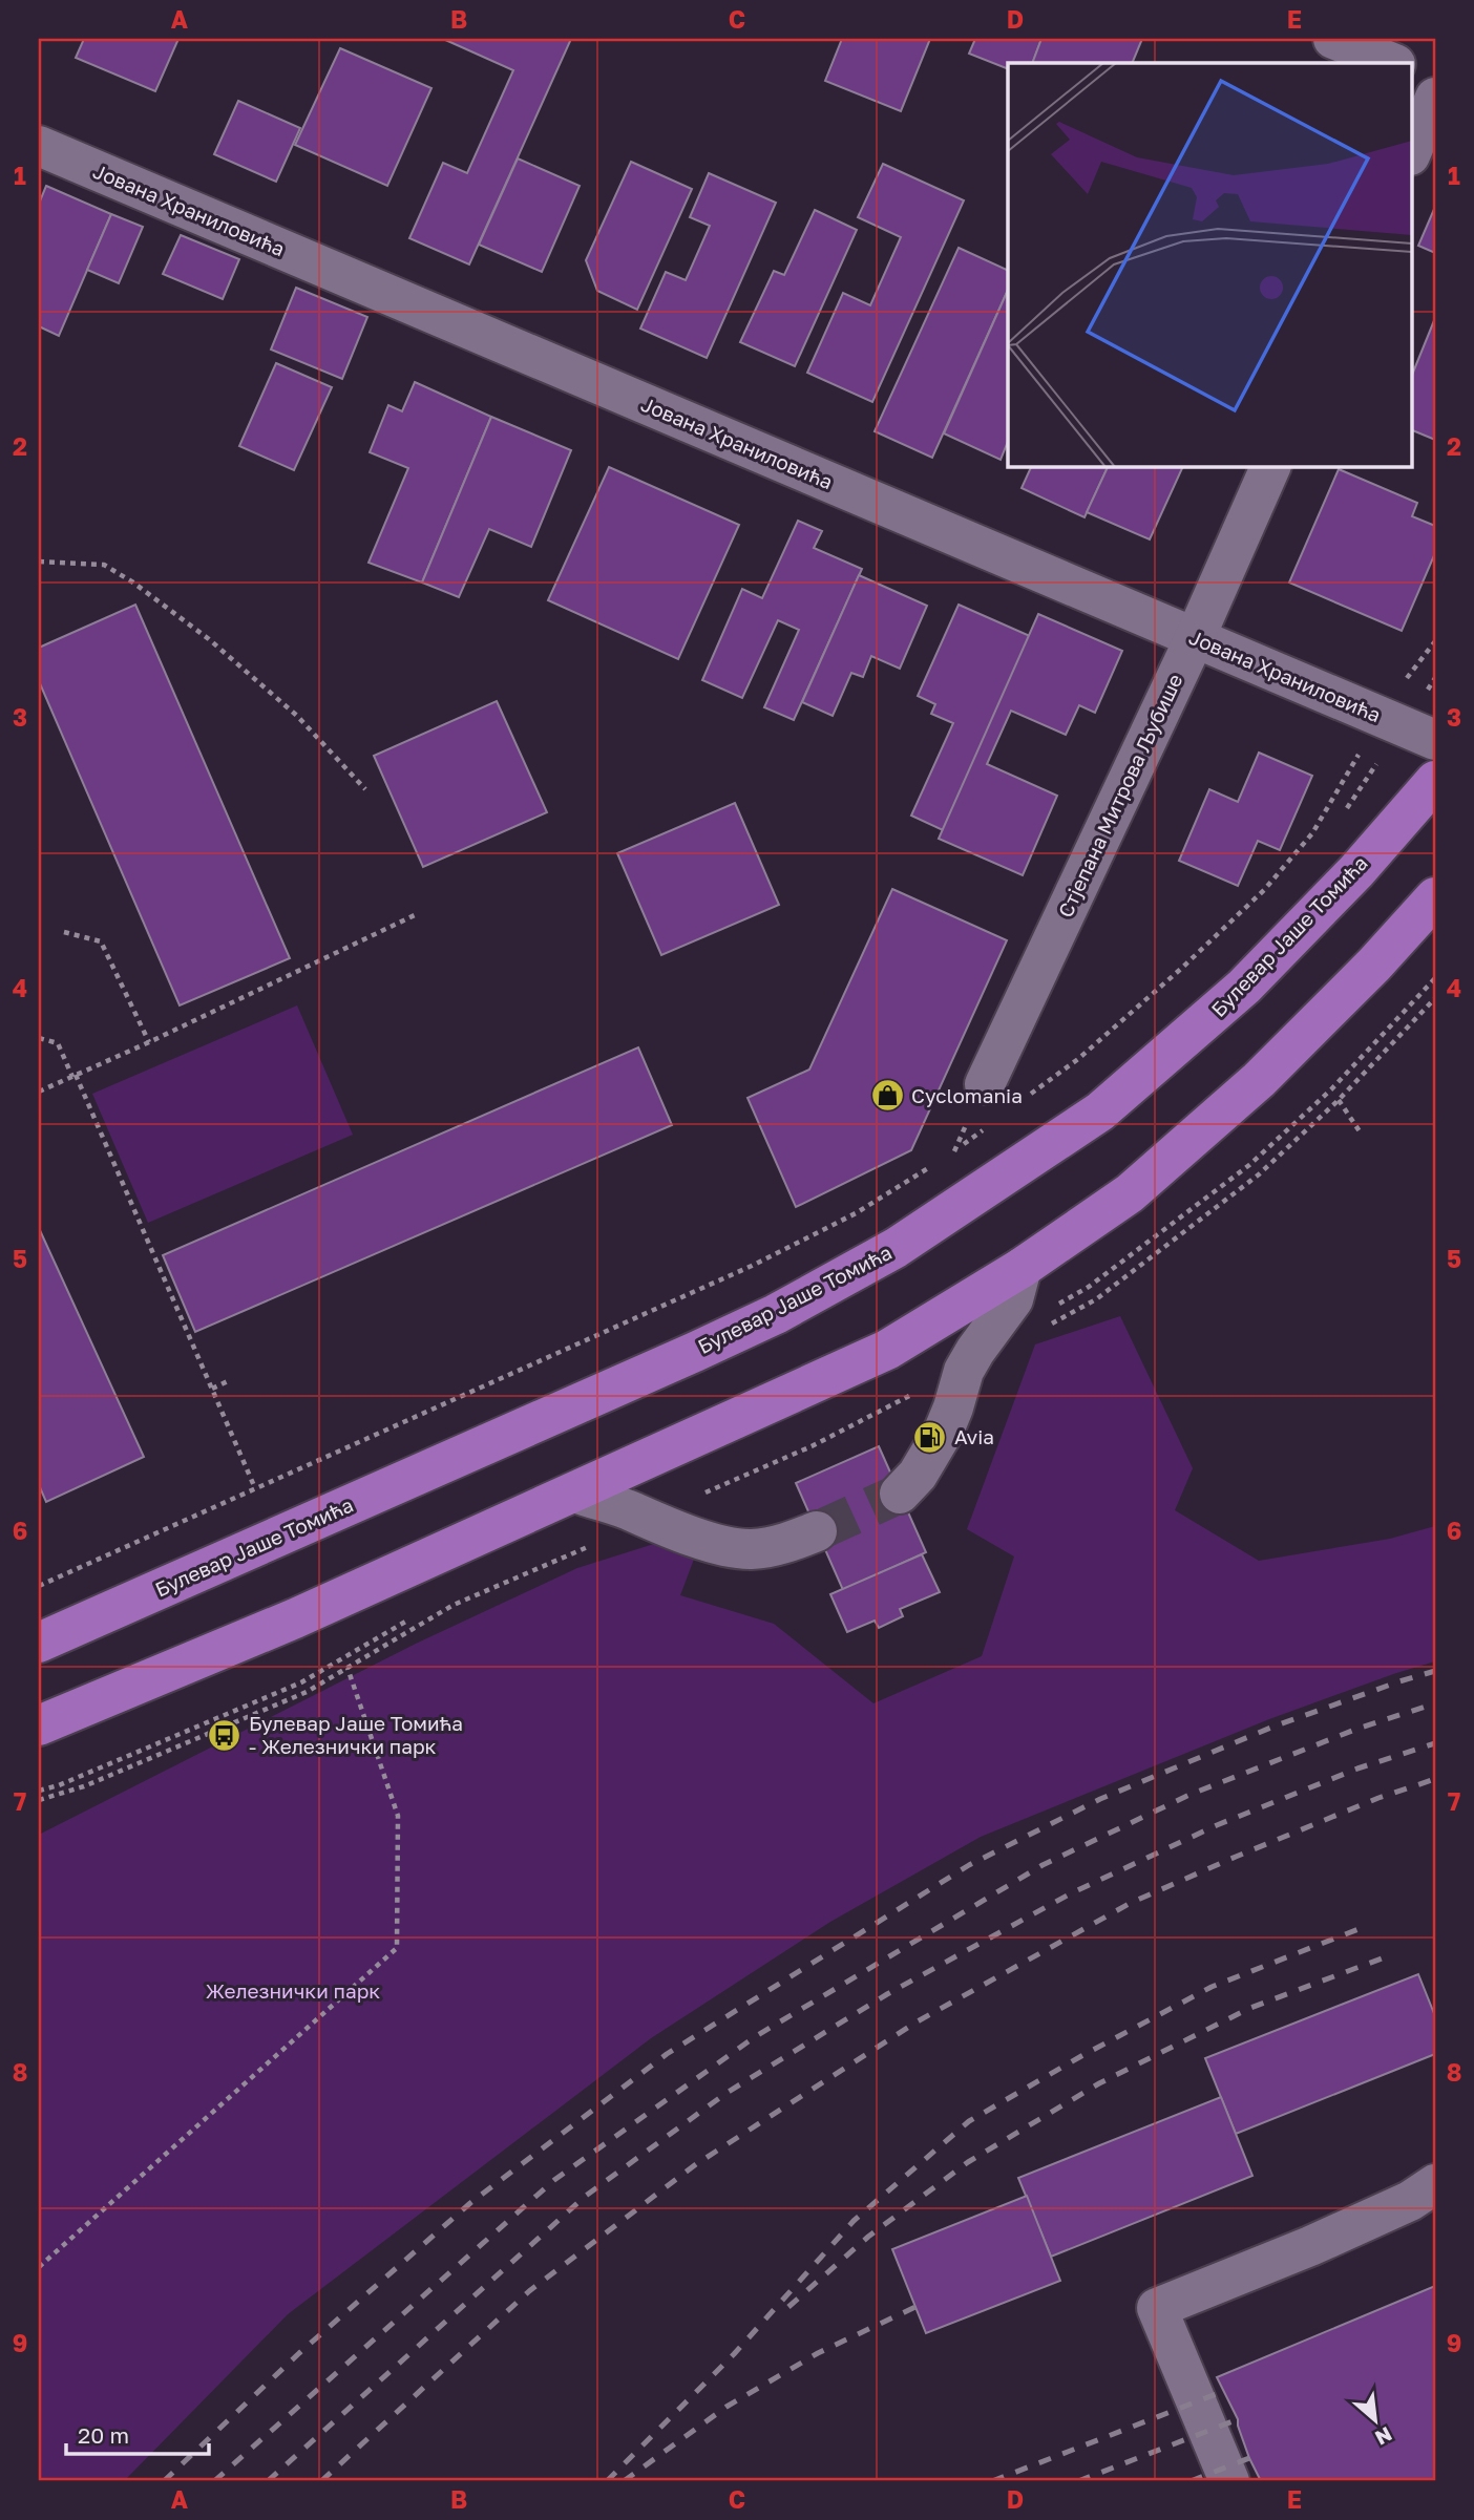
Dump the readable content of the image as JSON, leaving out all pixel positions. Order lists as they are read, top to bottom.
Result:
{
  "streets": {
    "main road": ["Булевар Јаше Томића"],
    "street": ["Јована Храниловића", "Стјепана Митрова Љубише"]
  },
  "crossings": [
    ["Јована Храниловића", "Стјепана Митрова Љубише"]
  ],
  "parks": ["Железнички парк"],
  "places": {
    "shop": ["Cyclomania"],
    "fuel station": ["Avia"],
    "bus stop": ["Булевар Јаше Томића - Железнички парк"]
  },
  "scale_bar": "20 m",
  "north": "bottom right",
  "grid": {
    "columns": [
      "A",
      "B",
      "C",
      "D",
      "E"
    ],
    "rows": [
      "1",
      "2",
      "3",
      "4",
      "5",
      "6",
      "7",
      "8",
      "9"
    ]
  }
}
